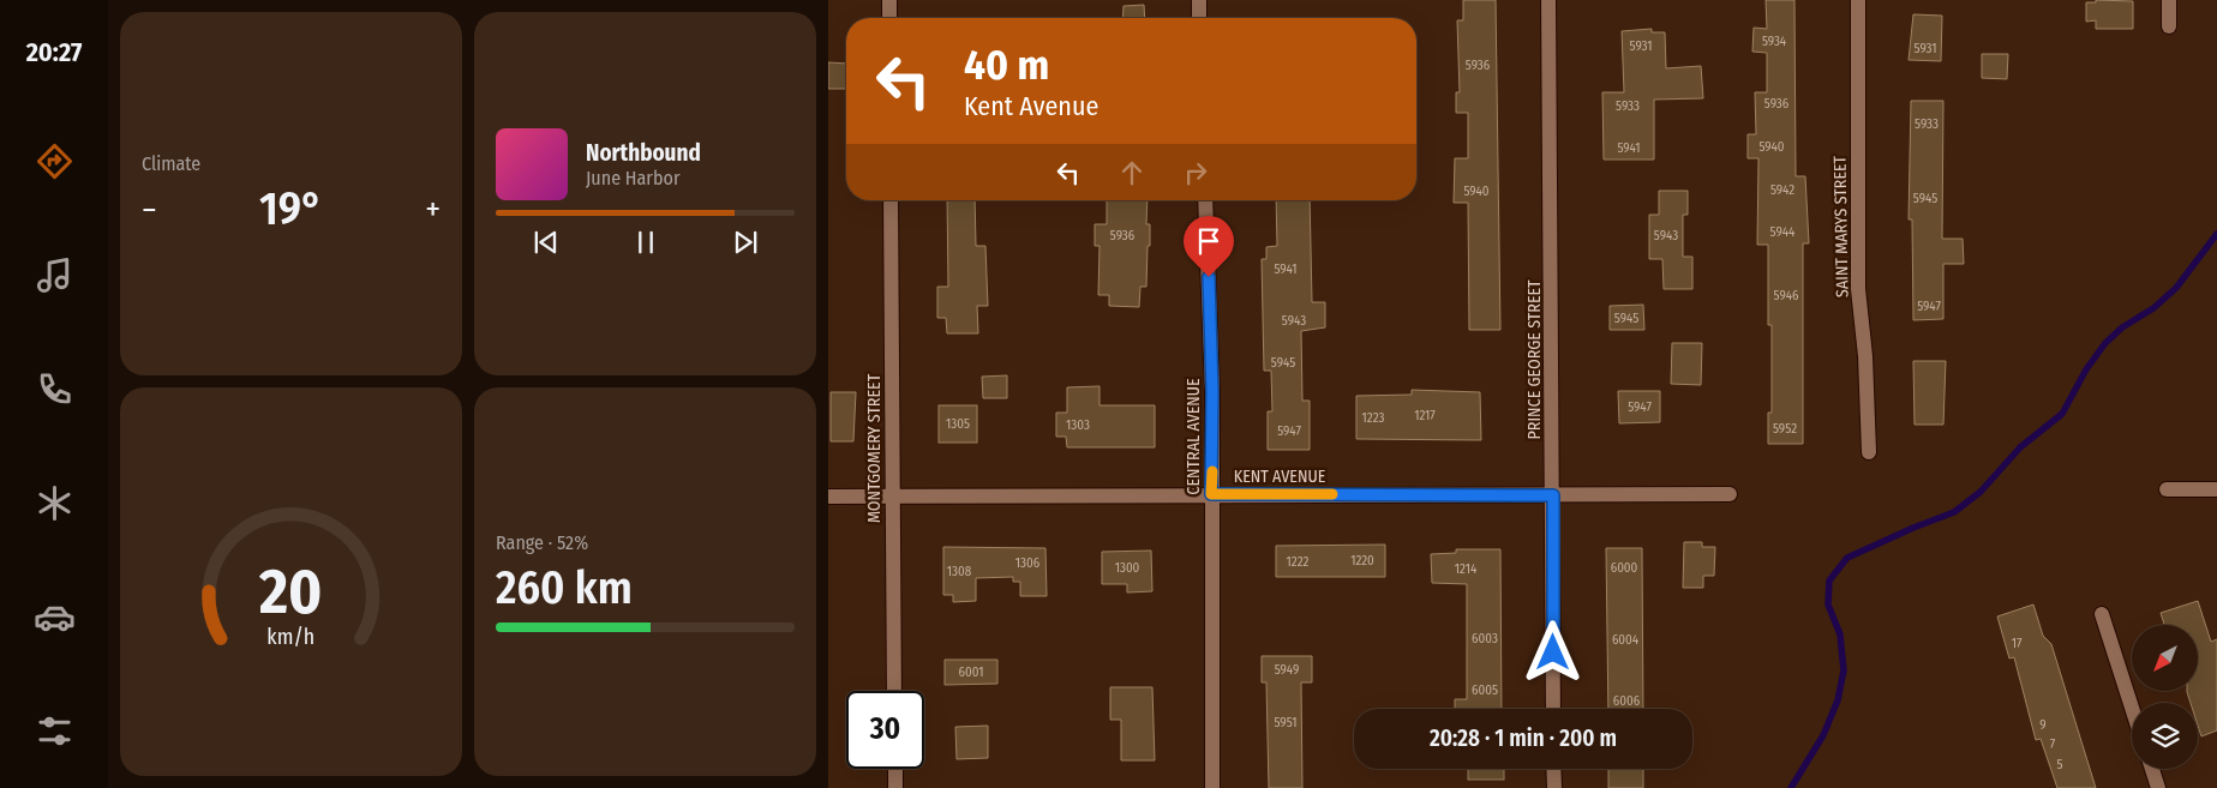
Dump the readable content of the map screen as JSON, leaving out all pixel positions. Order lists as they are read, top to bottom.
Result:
{
  "streets": {
    "street": [
      "SAINT MARYS STREET",
      "PRINCE GEORGE STREET",
      "CENTRAL AVENUE",
      "MONTGOMERY STREET",
      "KENT AVENUE"
    ]
  },
  "crossings": [
    ["PRINCE GEORGE STREET", "KENT AVENUE"],
    ["CENTRAL AVENUE", "KENT AVENUE"],
    ["MONTGOMERY STREET", "KENT AVENUE"]
  ],
  "house_numbers": [
    "5934",
    "5931",
    "5931",
    "5936",
    "5936",
    "5933",
    "5933",
    "5940",
    "5941",
    "5942",
    "5940",
    "5945",
    "5944",
    "5936",
    "5943",
    "5941",
    "5946",
    "5947",
    "5945",
    "5943",
    "5945",
    "5947",
    "1217",
    "1223",
    "1305",
    "1303",
    "5952",
    "5947",
    "1220",
    "1222",
    "1306",
    "1300",
    "6000",
    "1214",
    "1308",
    "6003",
    "6004",
    "17",
    "5949",
    "6001",
    "6005",
    "6006",
    "5951",
    "9",
    "7",
    "5"
  ],
  "north": "bottom left",
  "page": {
    "tabs": "20:27",
    "tile": [
      "Climate",
      ["Range · 52%", "260 km"]
    ],
    "turn": ["40 m", "Kent Avenue"],
    "song": ["Northbound", "June Harbor"],
    "heat": ["−", "19°", "+"],
    "limit": "30",
    "trip": "20:28 · 1 min · 200 m",
    "gauge": ["20", "km/h"]
  }
}
